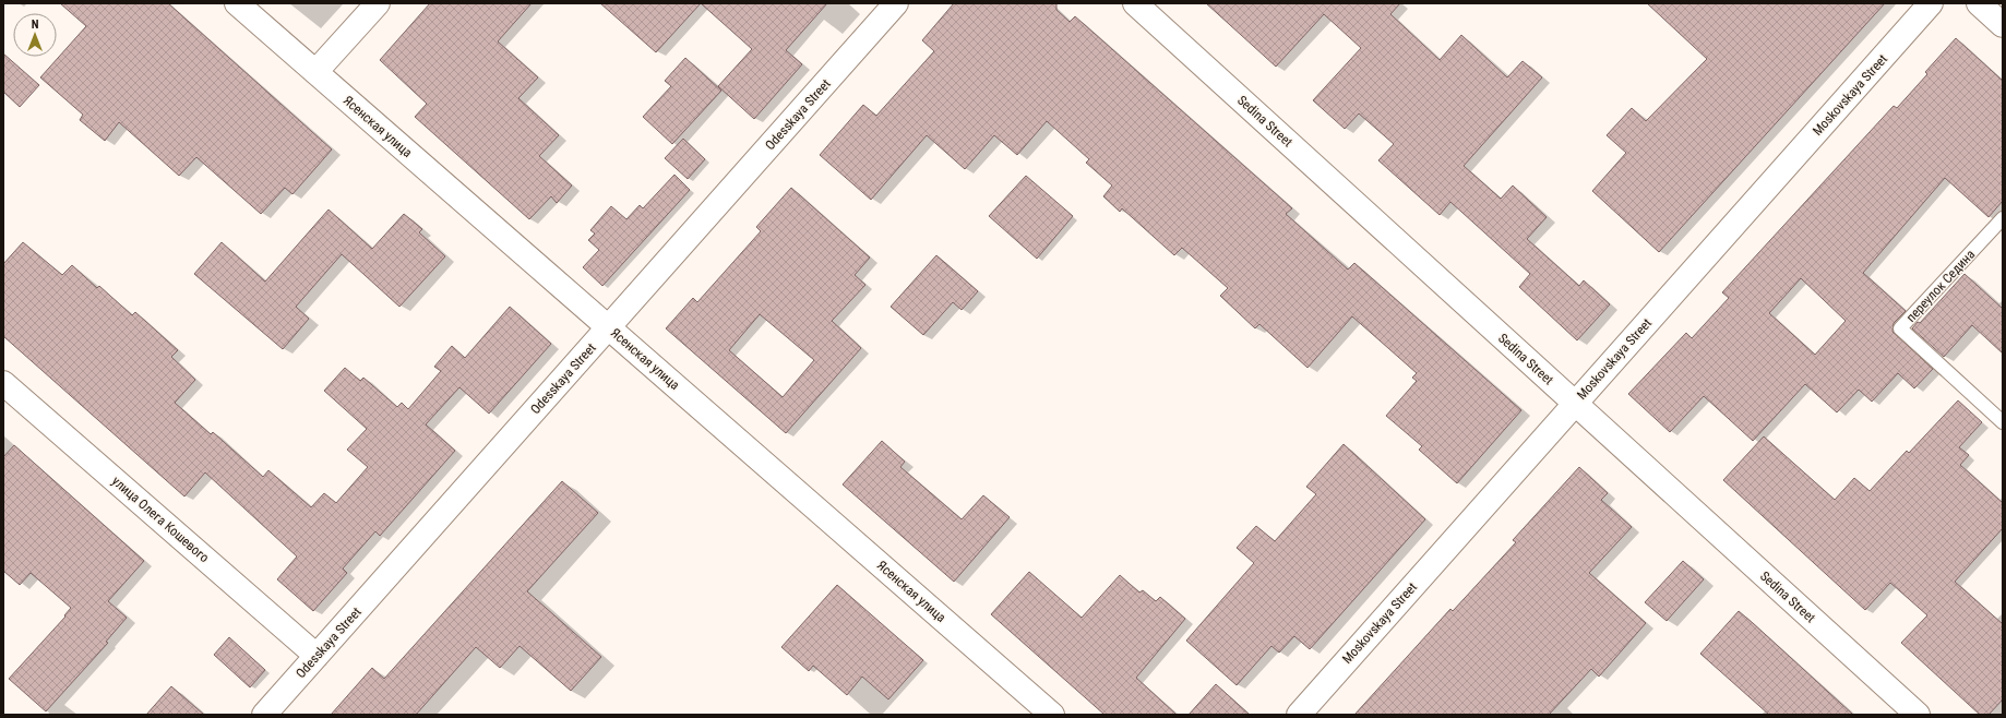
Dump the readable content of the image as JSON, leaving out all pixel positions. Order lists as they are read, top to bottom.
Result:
{
  "streets": {
    "street": [
      "Moskovskaya Street",
      "Odesskaya Street",
      "Sedina Street",
      "Ясенская улица",
      "улица Олега Кошевого"
    ],
    "lane": ["переулок Седина"]
  },
  "crossings": [
    ["Moskovskaya Street", "Sedina Street"],
    ["Odesskaya Street", "Ясенская улица"],
    ["Odesskaya Street", "улица Олега Кошевого"]
  ],
  "north": "top"
}
